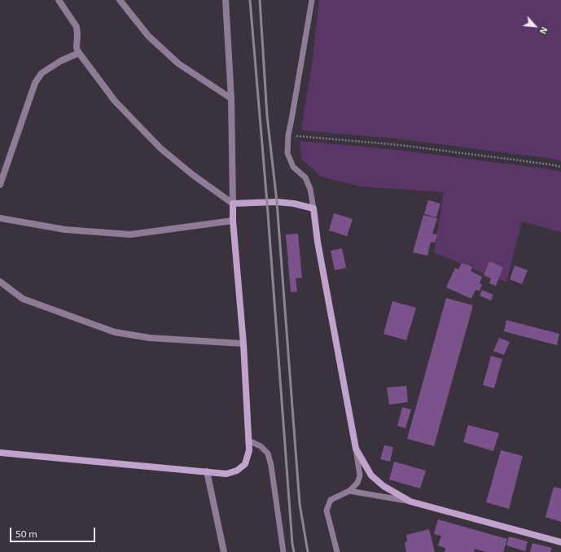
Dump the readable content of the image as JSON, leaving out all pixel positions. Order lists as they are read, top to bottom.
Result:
{
  "scale_bar": "50 m",
  "north": "bottom right"
}
